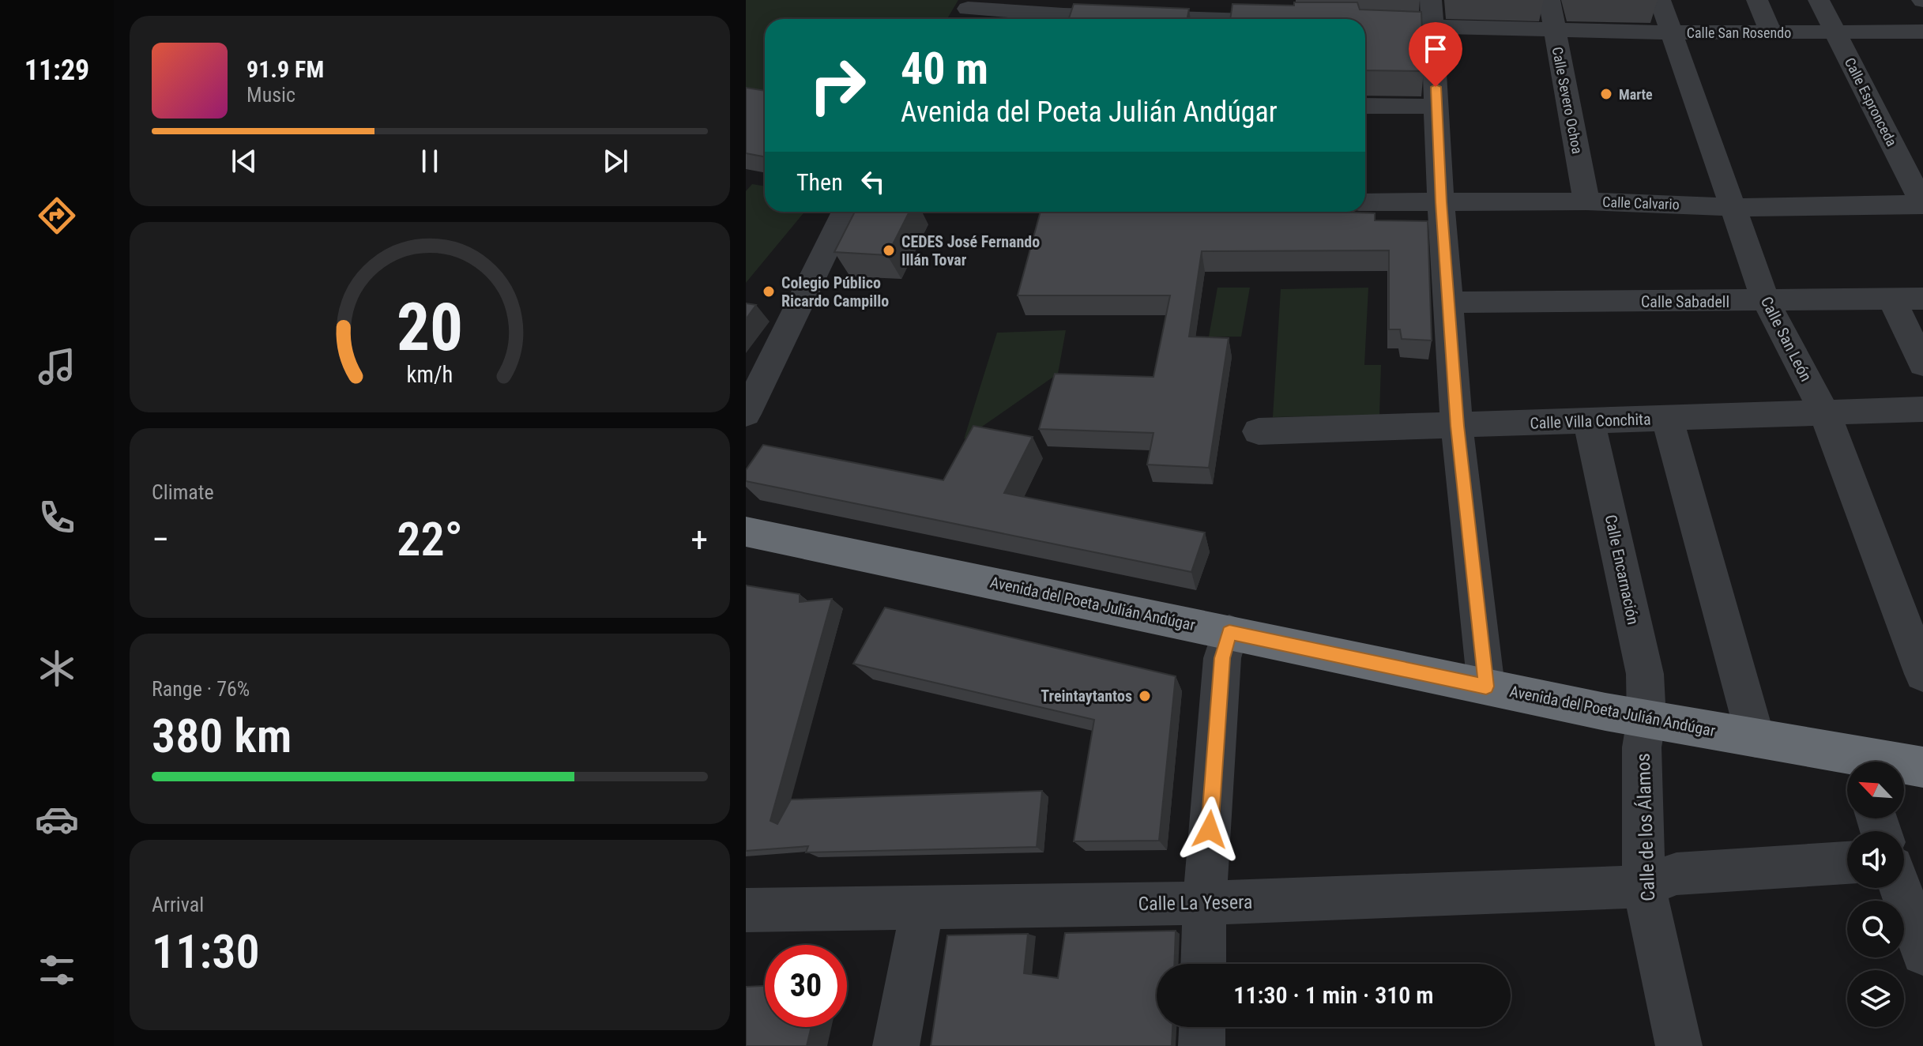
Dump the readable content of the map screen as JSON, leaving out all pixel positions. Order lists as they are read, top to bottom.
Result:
{
  "streets": {
    "highway": ["Avenida del Poeta Julián Andúgar"],
    "street": [
      "Calle San Rosendo",
      "Calle Severo Ochoa",
      "Calle Espronceda",
      "Calle Calvario",
      "Calle Sabadell",
      "Calle San León",
      "Calle Villa Conchita",
      "Calle Encarnación",
      "Calle de los Álamos",
      "Calle La Yesera"
    ]
  },
  "crossings": [
    ["Calle San Rosendo", "Calle Severo Ochoa"],
    ["Calle San Rosendo", "Calle Espronceda"],
    ["Calle San Rosendo", "Calle San León"],
    ["Calle Severo Ochoa", "Calle Calvario"],
    ["Calle Espronceda", "Calle Calvario"],
    ["Calle Calvario", "Calle San León"],
    ["Calle Sabadell", "Calle San León"],
    ["Calle San León", "Calle Villa Conchita"],
    ["Calle Villa Conchita", "Calle Encarnación"],
    ["Calle Encarnación", "Avenida del Poeta Julián Andúgar"],
    ["Calle Encarnación", "Calle de los Álamos"],
    ["Avenida del Poeta Julián Andúgar", "Calle de los Álamos"],
    ["Calle de los Álamos", "Calle La Yesera"]
  ],
  "places": [
    "Marte",
    "CEDES José Fernando Illán Tovar",
    "Colegio Público Ricardo Campillo",
    "Treintaytantos"
  ],
  "north": "top left",
  "page": {
    "tabs": "11:29",
    "turn": ["40 m", "Avenida del Poeta Julián Andúgar"],
    "song": ["91.9 FM", "Music"],
    "then": "Then",
    "tile": [
      "Climate",
      ["Range · 76%", "380 km"],
      ["Arrival", "11:30"]
    ],
    "heat": ["−", "22°", "+"],
    "limit": "30",
    "trip": "11:30 · 1 min · 310 m",
    "gauge": ["20", "km/h"]
  }
}
